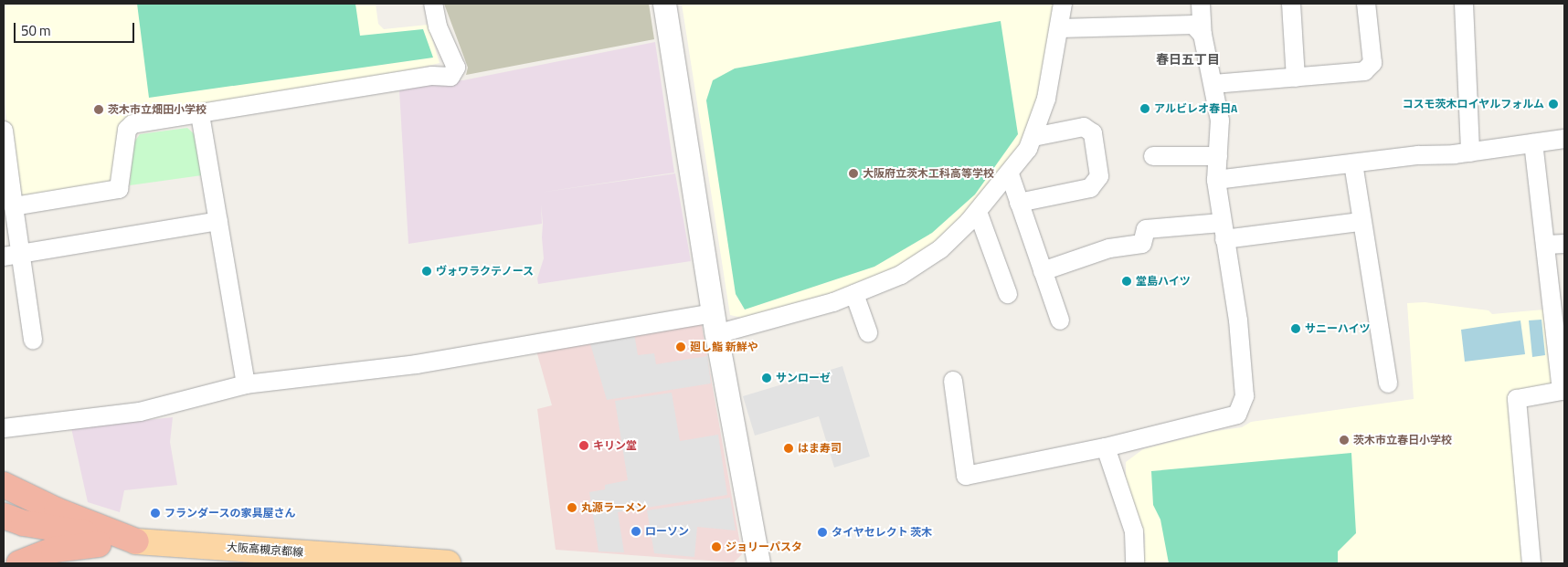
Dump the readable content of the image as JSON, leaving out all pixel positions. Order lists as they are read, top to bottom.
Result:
{
  "streets": {
    "main road": ["大阪高槻京都線"]
  },
  "districts": ["春日五丁目"],
  "places": [
    "コスモ茨木ロイヤルフォルム",
    "アルビレオ春日A",
    "茨木市立畑田小学校",
    "大阪府立茨木工科高等学校",
    "ヴォワラクテノース",
    "堂島ハイツ",
    "サニーハイツ",
    "廻し鮨 新鮮や",
    "サンローゼ",
    "茨木市立春日小学校",
    "キリン堂",
    "はま寿司",
    "丸源ラーメン",
    "フランダースの家具屋さん",
    "ローソン",
    "タイヤセレクト 茨木",
    "ジョリーパスタ"
  ],
  "scale_bar": "50 m"
}
